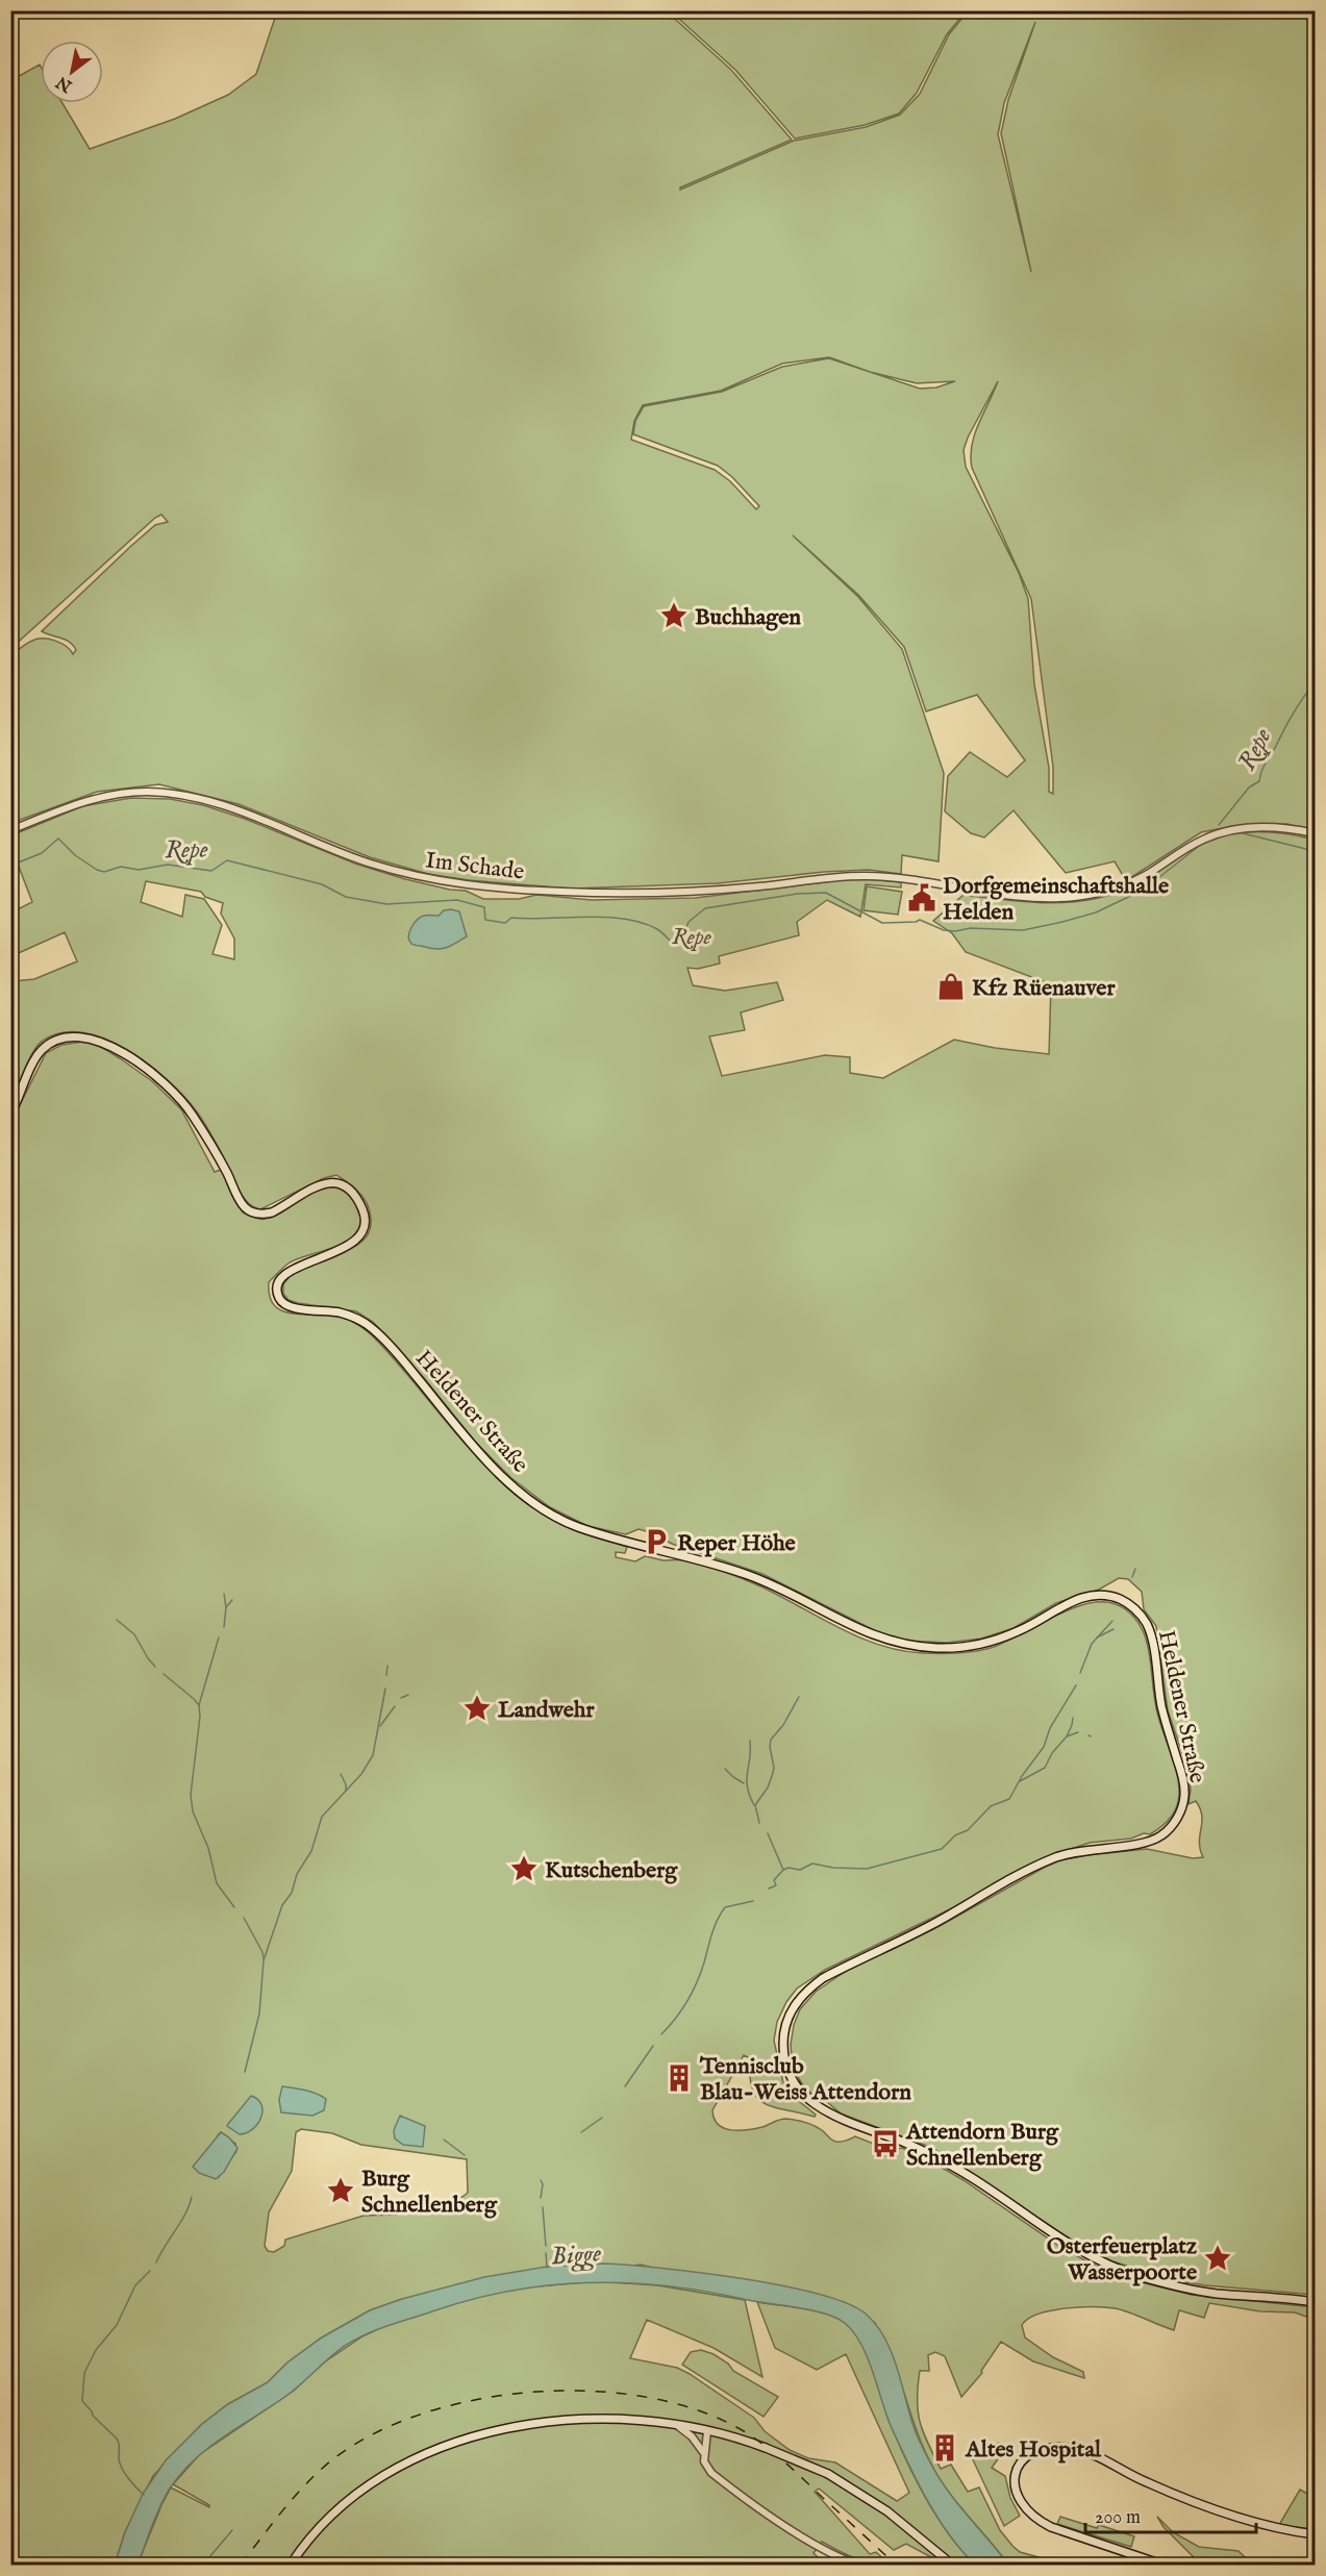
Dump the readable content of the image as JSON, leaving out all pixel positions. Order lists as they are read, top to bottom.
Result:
{
  "streets": {
    "main road": ["Heldener Straße"],
    "street": ["Im Schade"]
  },
  "water": ["Repe", "Bigge"],
  "parks": ["Repe"],
  "places": {
    "place": [
      "Buchhagen",
      "Landwehr",
      "Kutschenberg",
      "Burg Schnellenberg",
      "Osterfeuerplatz Wasserpoorte"
    ],
    "public building": ["Dorfgemeinschaftshalle Helden"],
    "shop": ["Kfz Rüenauver"],
    "parking": ["Reper Höhe"],
    "building": ["Tennisclub Blau-Weiss Attendorn", "Altes Hospital"],
    "bus stop": ["Attendorn Burg Schnellenberg"]
  },
  "scale_bar": "200 m",
  "north": "bottom left"
}
